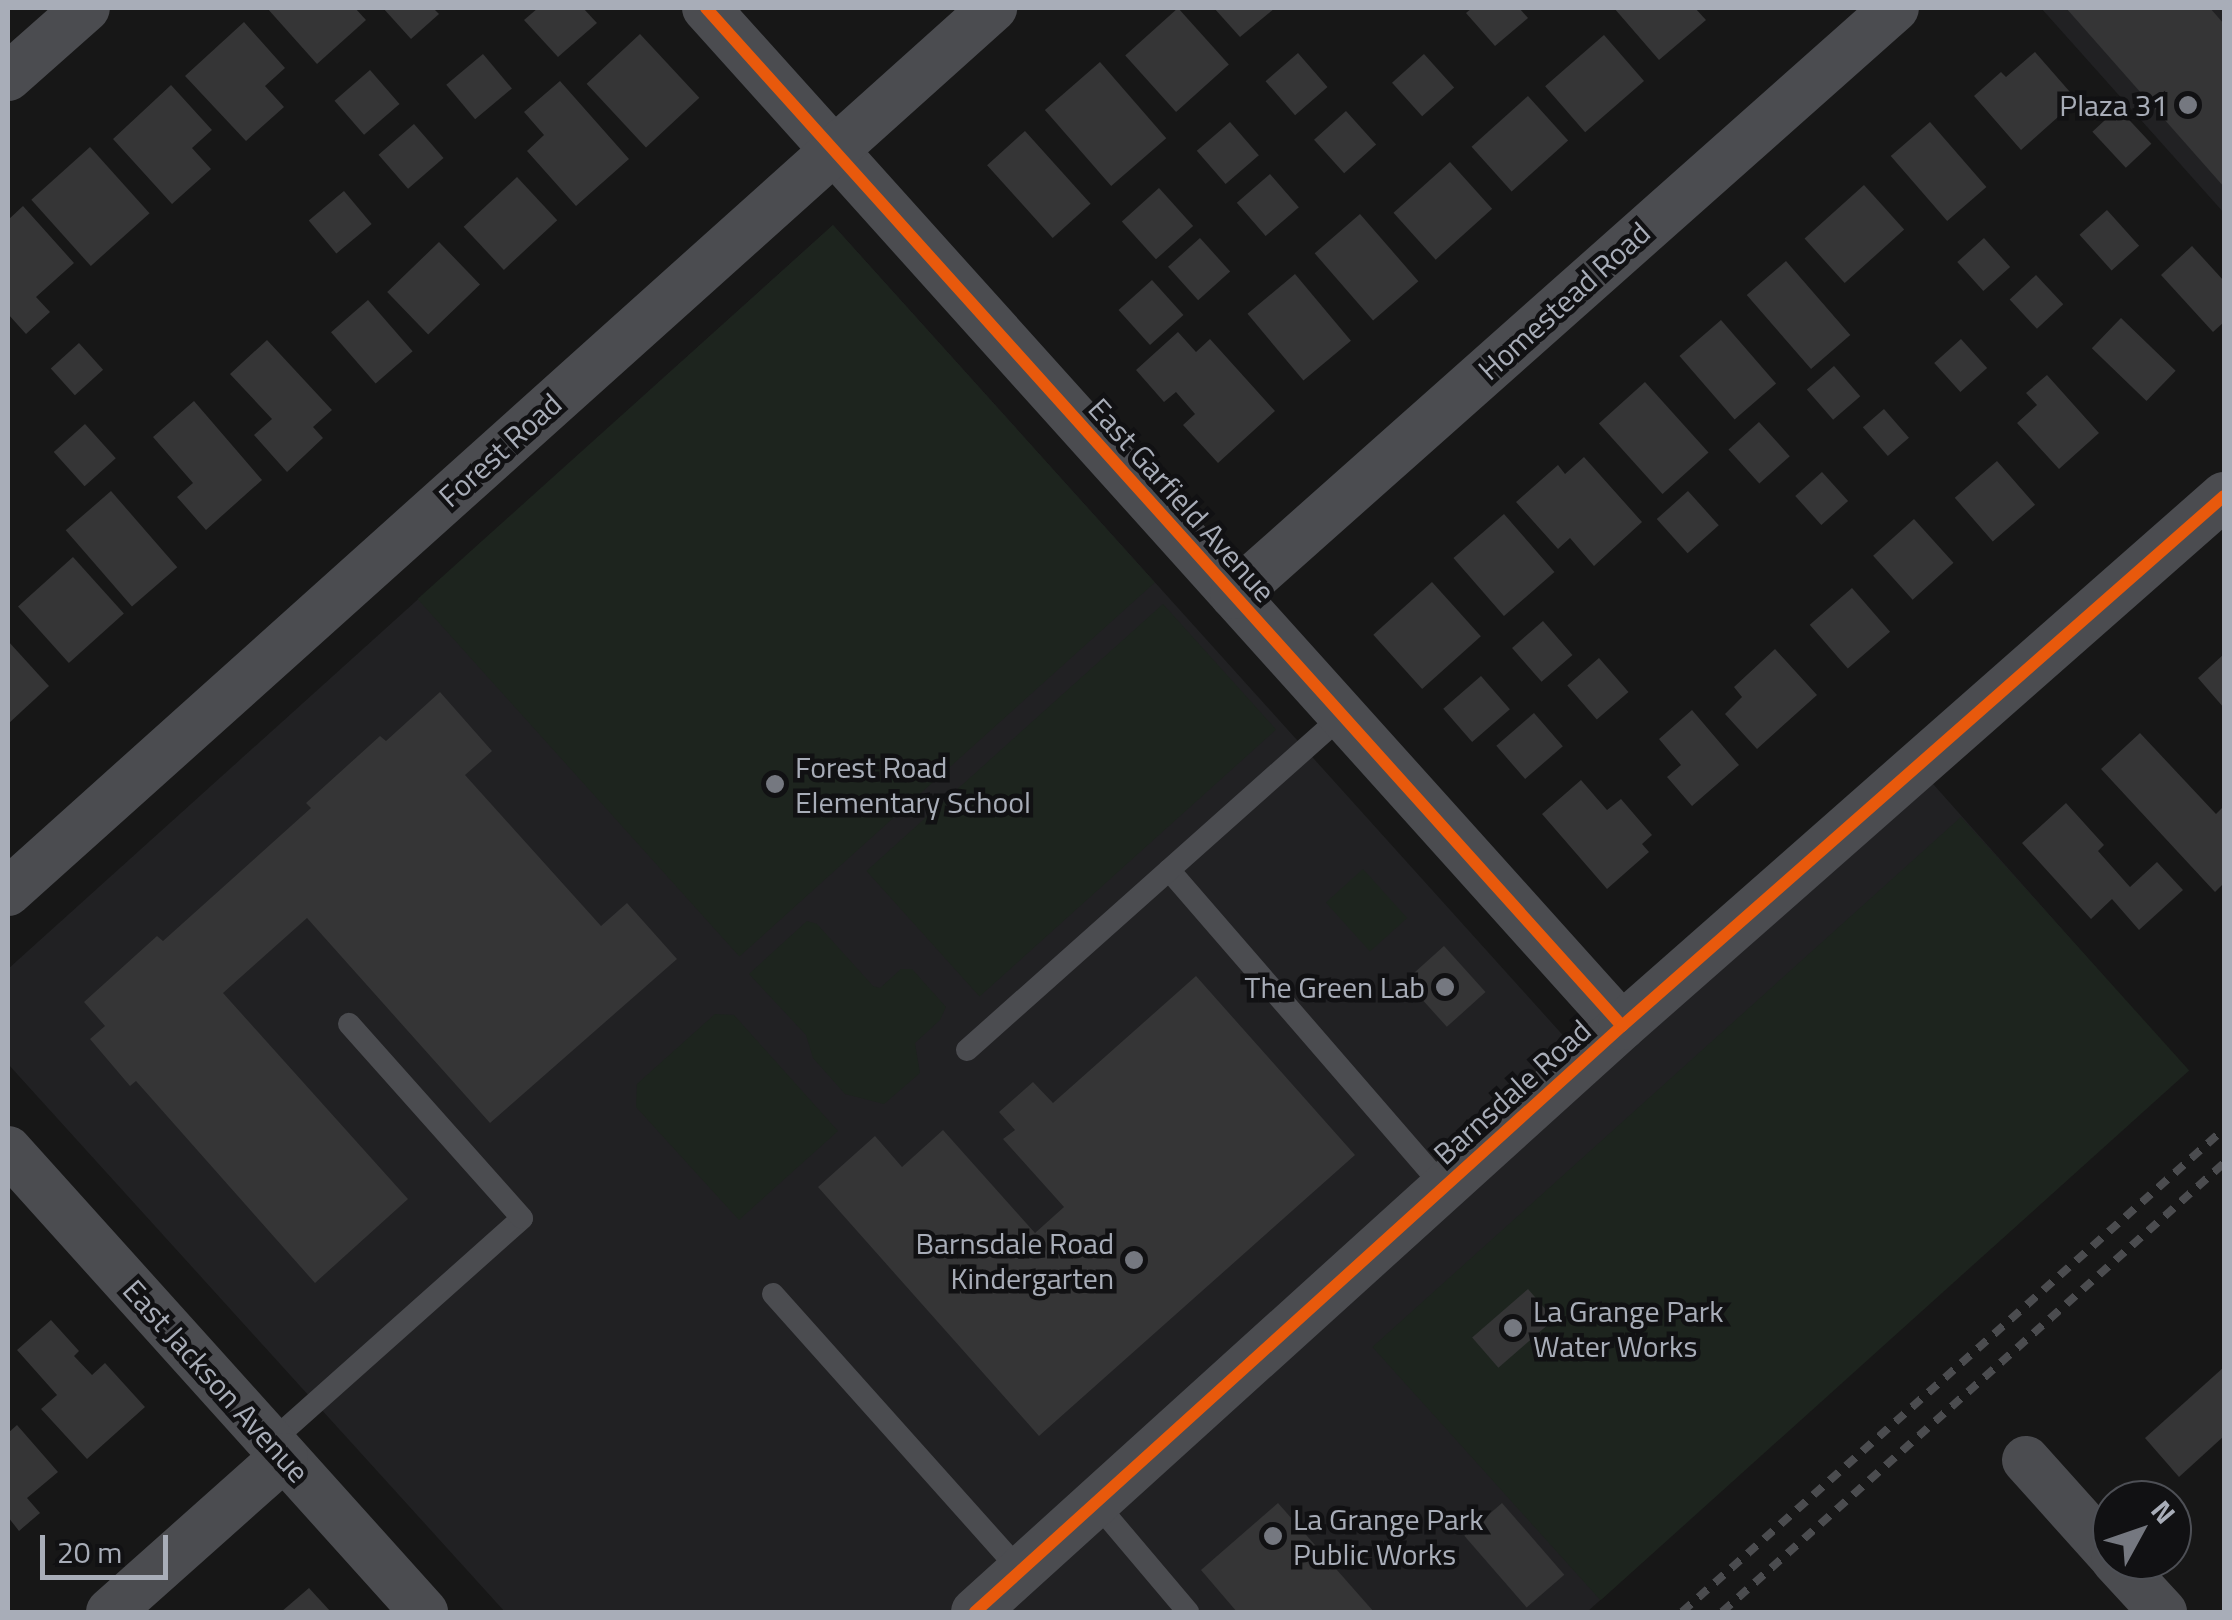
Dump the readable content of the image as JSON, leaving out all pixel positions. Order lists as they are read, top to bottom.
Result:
{
  "streets": {
    "street": [
      "Homestead Road",
      "Forest Road",
      "East Garfield Avenue",
      "Barnsdale Road",
      "East Jackson Avenue"
    ]
  },
  "crossings": [
    ["Homestead Road", "East Garfield Avenue"],
    ["Forest Road", "East Garfield Avenue"],
    ["East Garfield Avenue", "Barnsdale Road"]
  ],
  "places": [
    "Plaza 31",
    "Forest Road Elementary School",
    "The Green Lab",
    "Barnsdale Road Kindergarten",
    "La Grange Park Water Works",
    "La Grange Park Public Works"
  ],
  "scale_bar": "20 m",
  "north": "top right"
}
